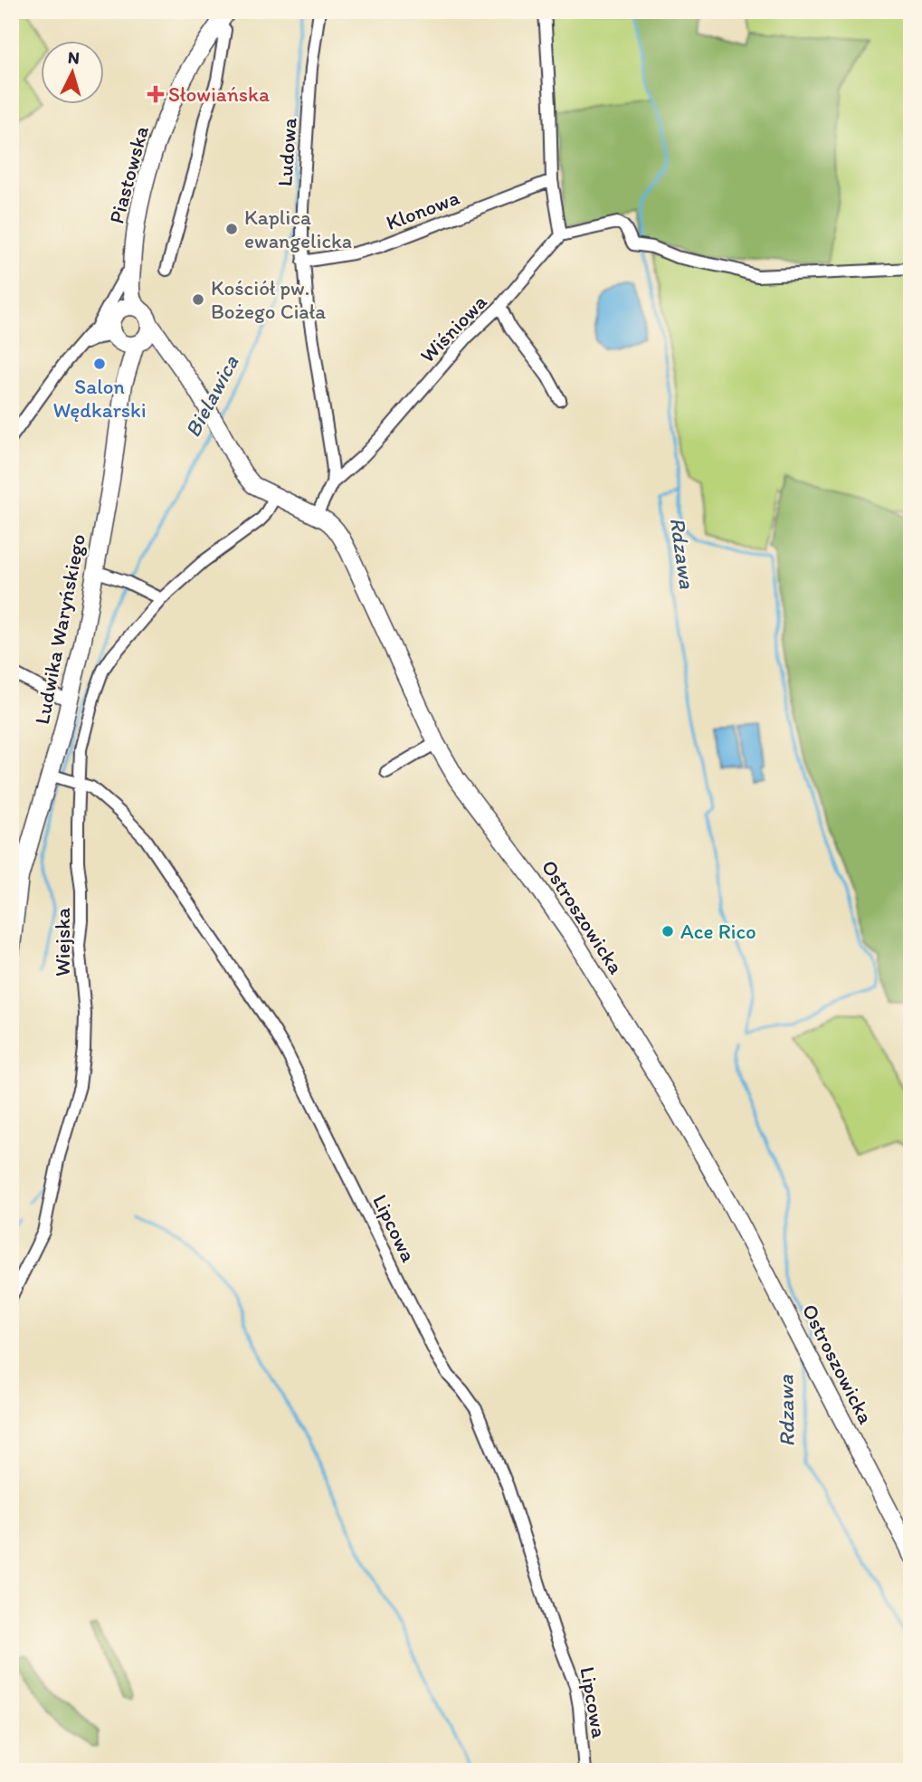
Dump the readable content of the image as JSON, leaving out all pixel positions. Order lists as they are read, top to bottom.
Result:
{
  "streets": {
    "street": [
      "Ludowa",
      "Piastowska",
      "Klonowa",
      "Wiśniowa",
      "Ludwika Waryńskiego",
      "Ostroszowicka",
      "Wiejska",
      "Lipcowa"
    ]
  },
  "crossings": [
    ["Ludowa", "Klonowa"],
    ["Ludowa", "Wiśniowa"],
    ["Piastowska", "Ludwika Waryńskiego"],
    ["Piastowska", "Ostroszowicka"],
    ["Wiśniowa", "Ostroszowicka"],
    ["Ludwika Waryńskiego", "Ostroszowicka"],
    ["Ludwika Waryńskiego", "Lipcowa"],
    ["Ostroszowicka", "Wiejska"],
    ["Wiejska", "Lipcowa"]
  ],
  "water": ["Bielawica", "Rdzawa"],
  "places": {
    "health": ["Słowiańska"],
    "other": [
      "Kaplica ewangelicka",
      "Kościół pw. Bożego Ciała",
      "Salon Wędkarski",
      "Ace Rico"
    ]
  },
  "north": "top"
}
